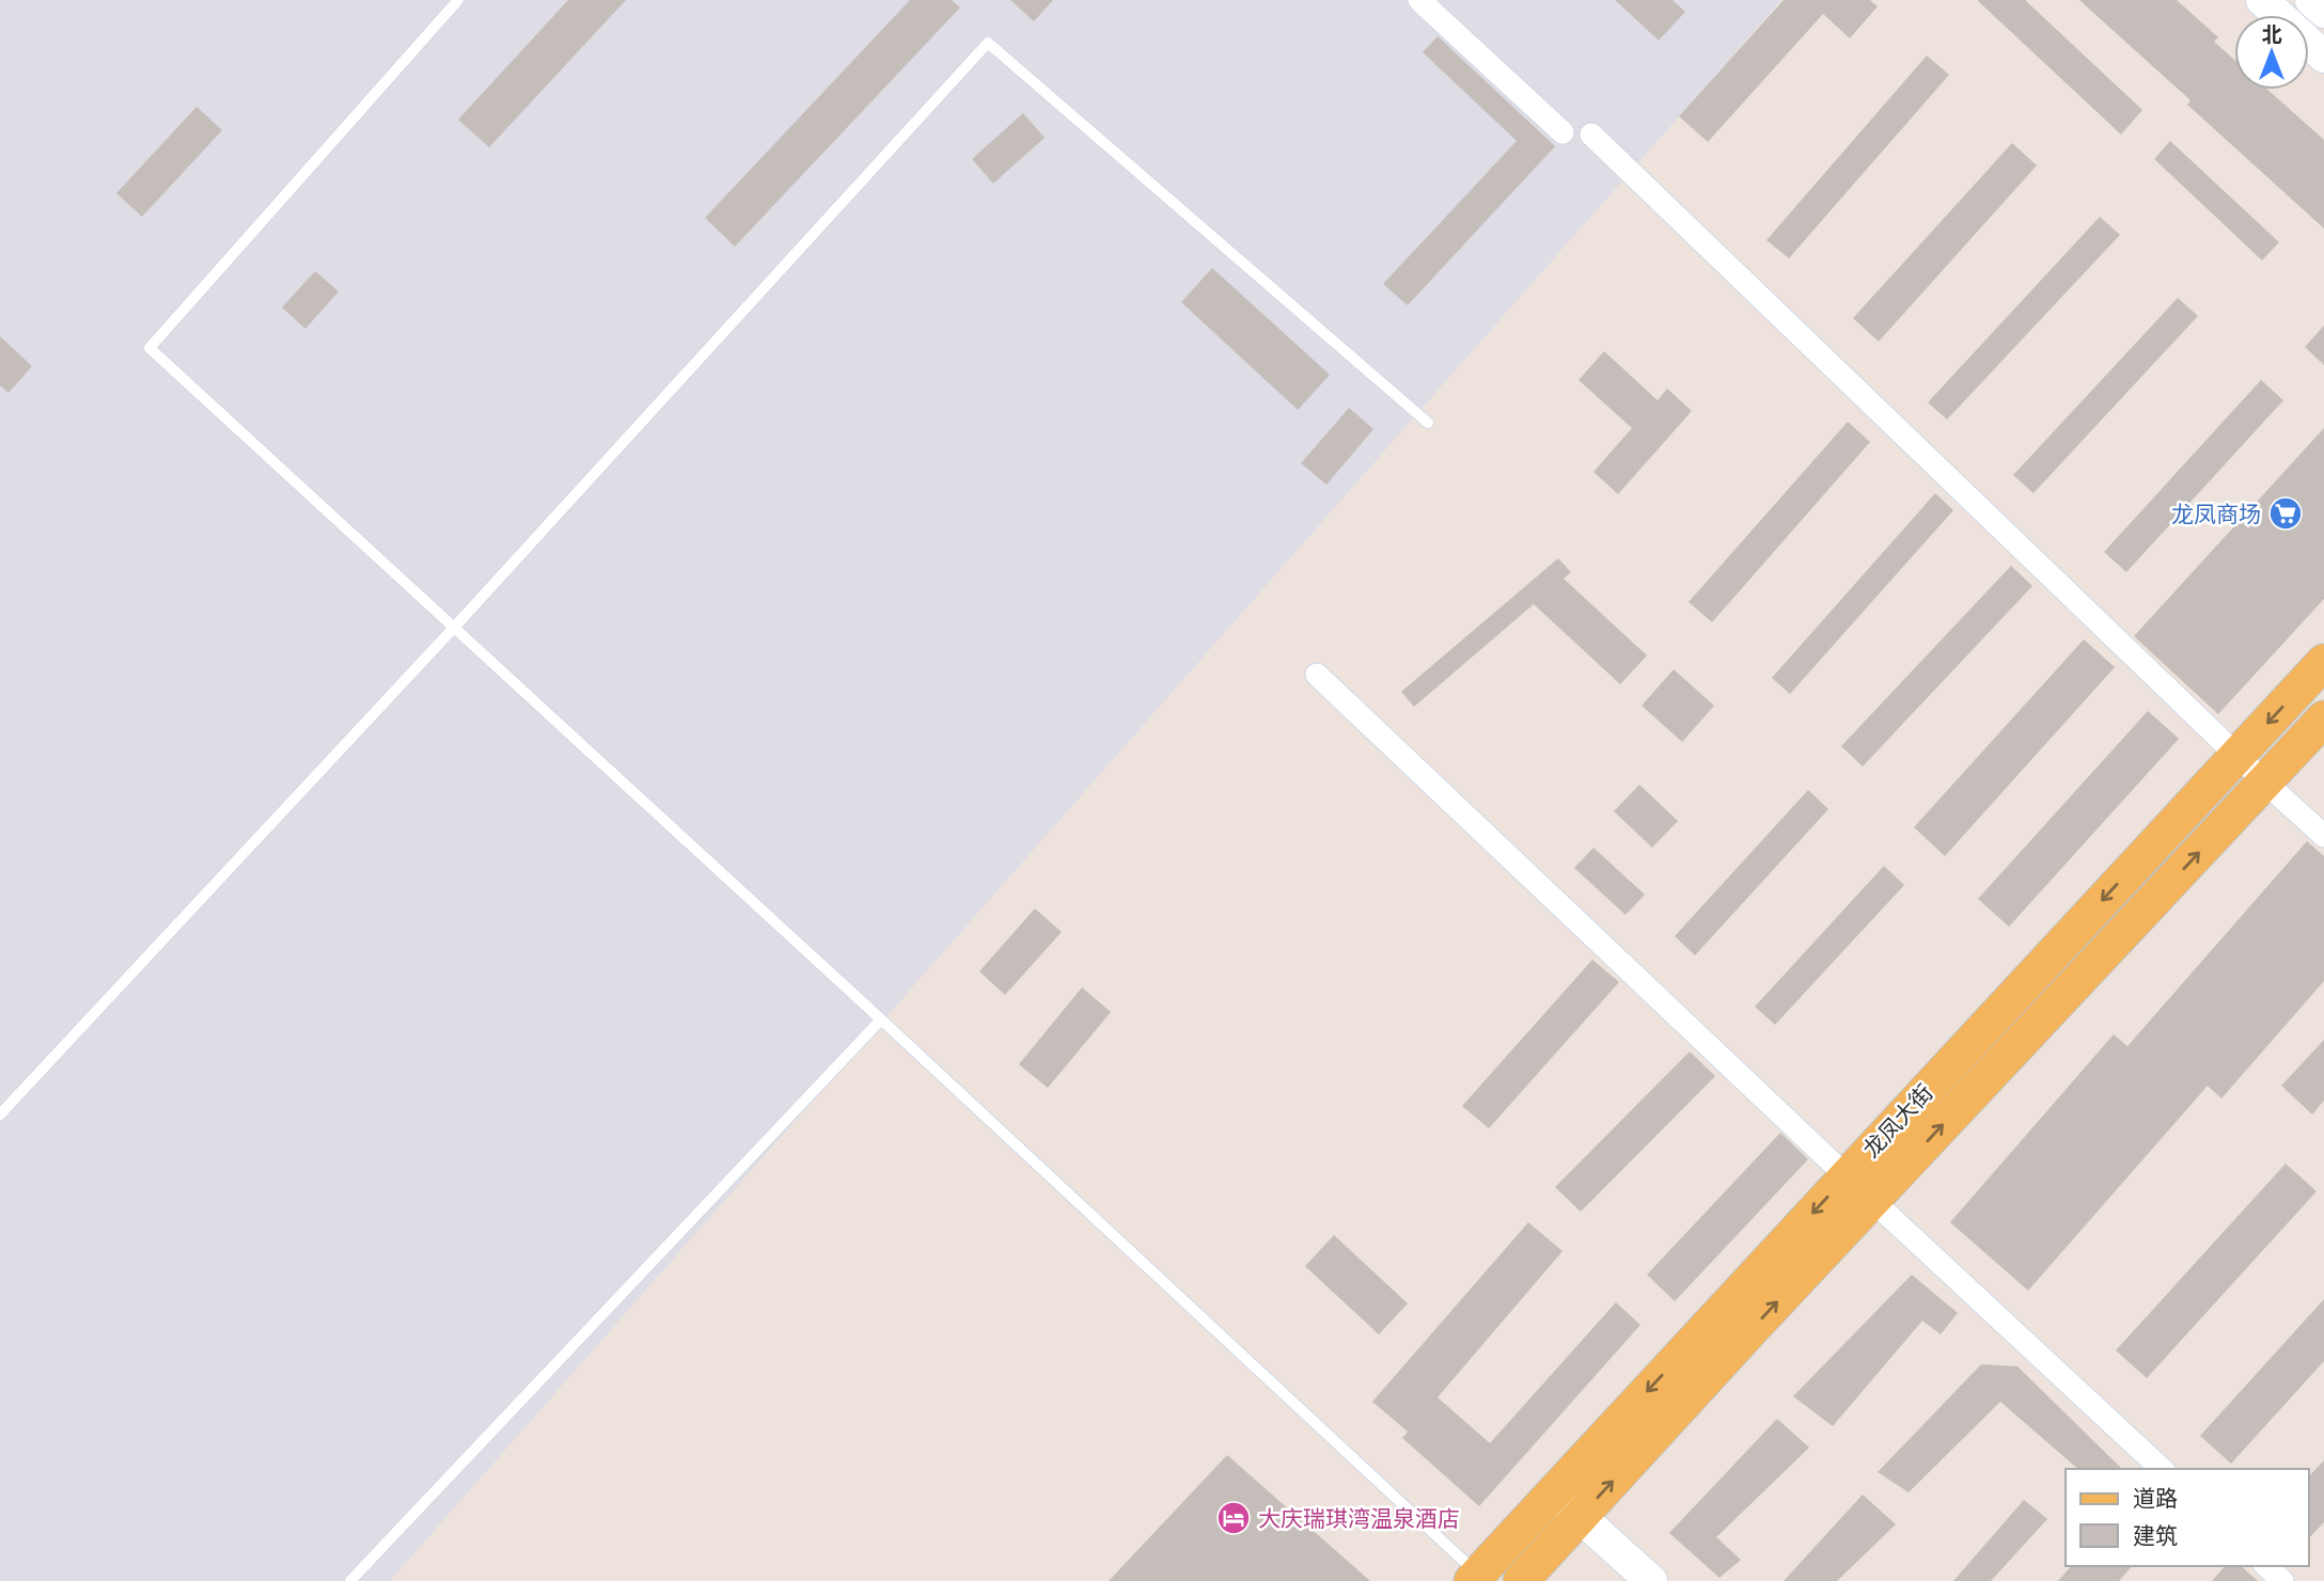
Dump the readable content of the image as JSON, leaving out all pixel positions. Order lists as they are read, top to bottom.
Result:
{
  "streets": {
    "main road": ["龙凤大街"]
  },
  "places": {
    "supermarket": ["龙凤商场"],
    "hotel": ["大庆瑞琪湾温泉酒店"]
  },
  "legend": ["道路", "建筑"],
  "north": "top"
}
